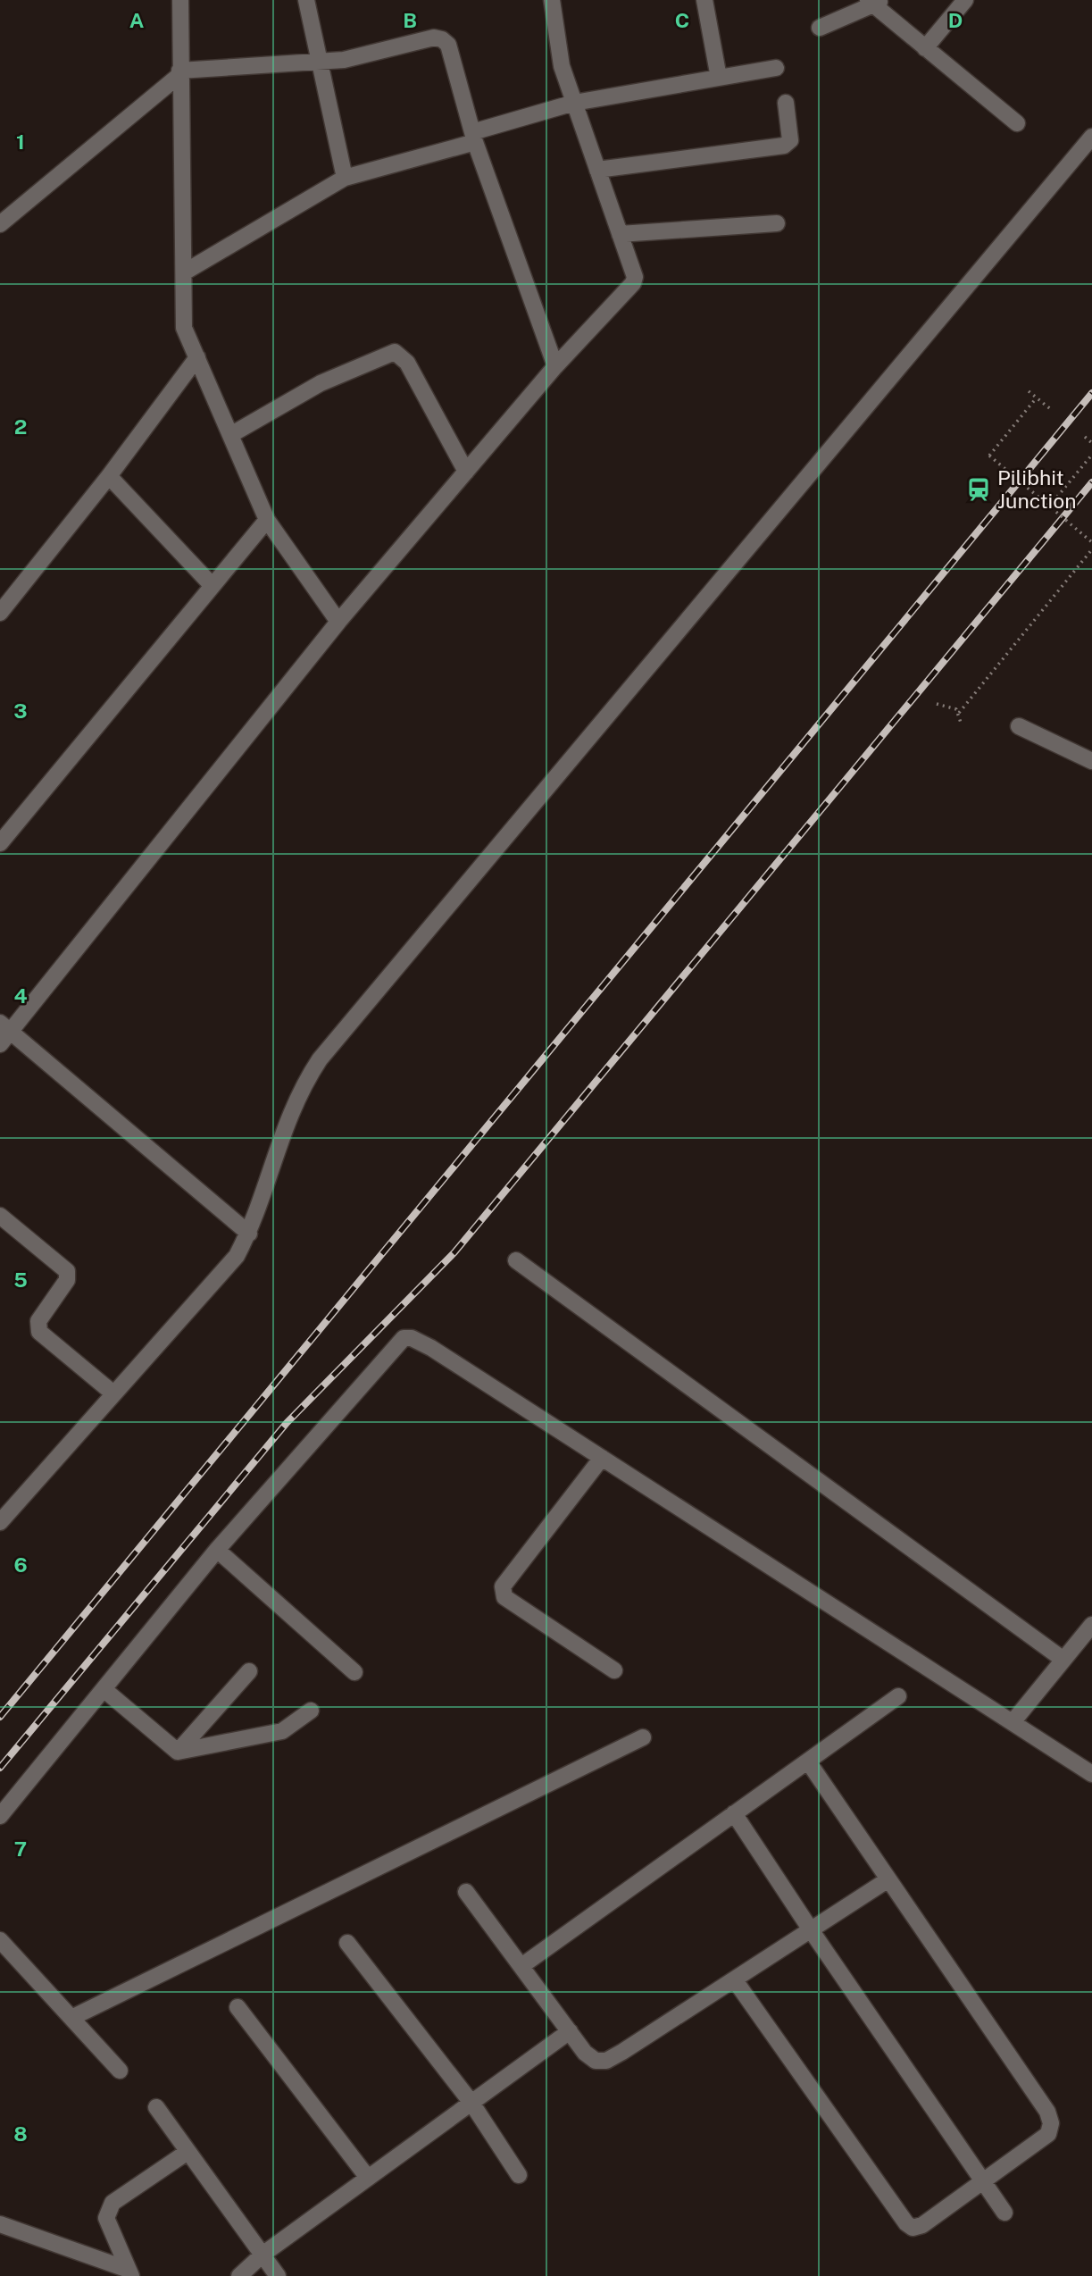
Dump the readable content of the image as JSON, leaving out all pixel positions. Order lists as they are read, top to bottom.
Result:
{
  "places": {
    "station": ["Pilibhit Junction"]
  },
  "grid": {
    "columns": [
      "A",
      "B",
      "C",
      "D"
    ],
    "rows": [
      "1",
      "2",
      "3",
      "4",
      "5",
      "6",
      "7",
      "8"
    ]
  }
}
